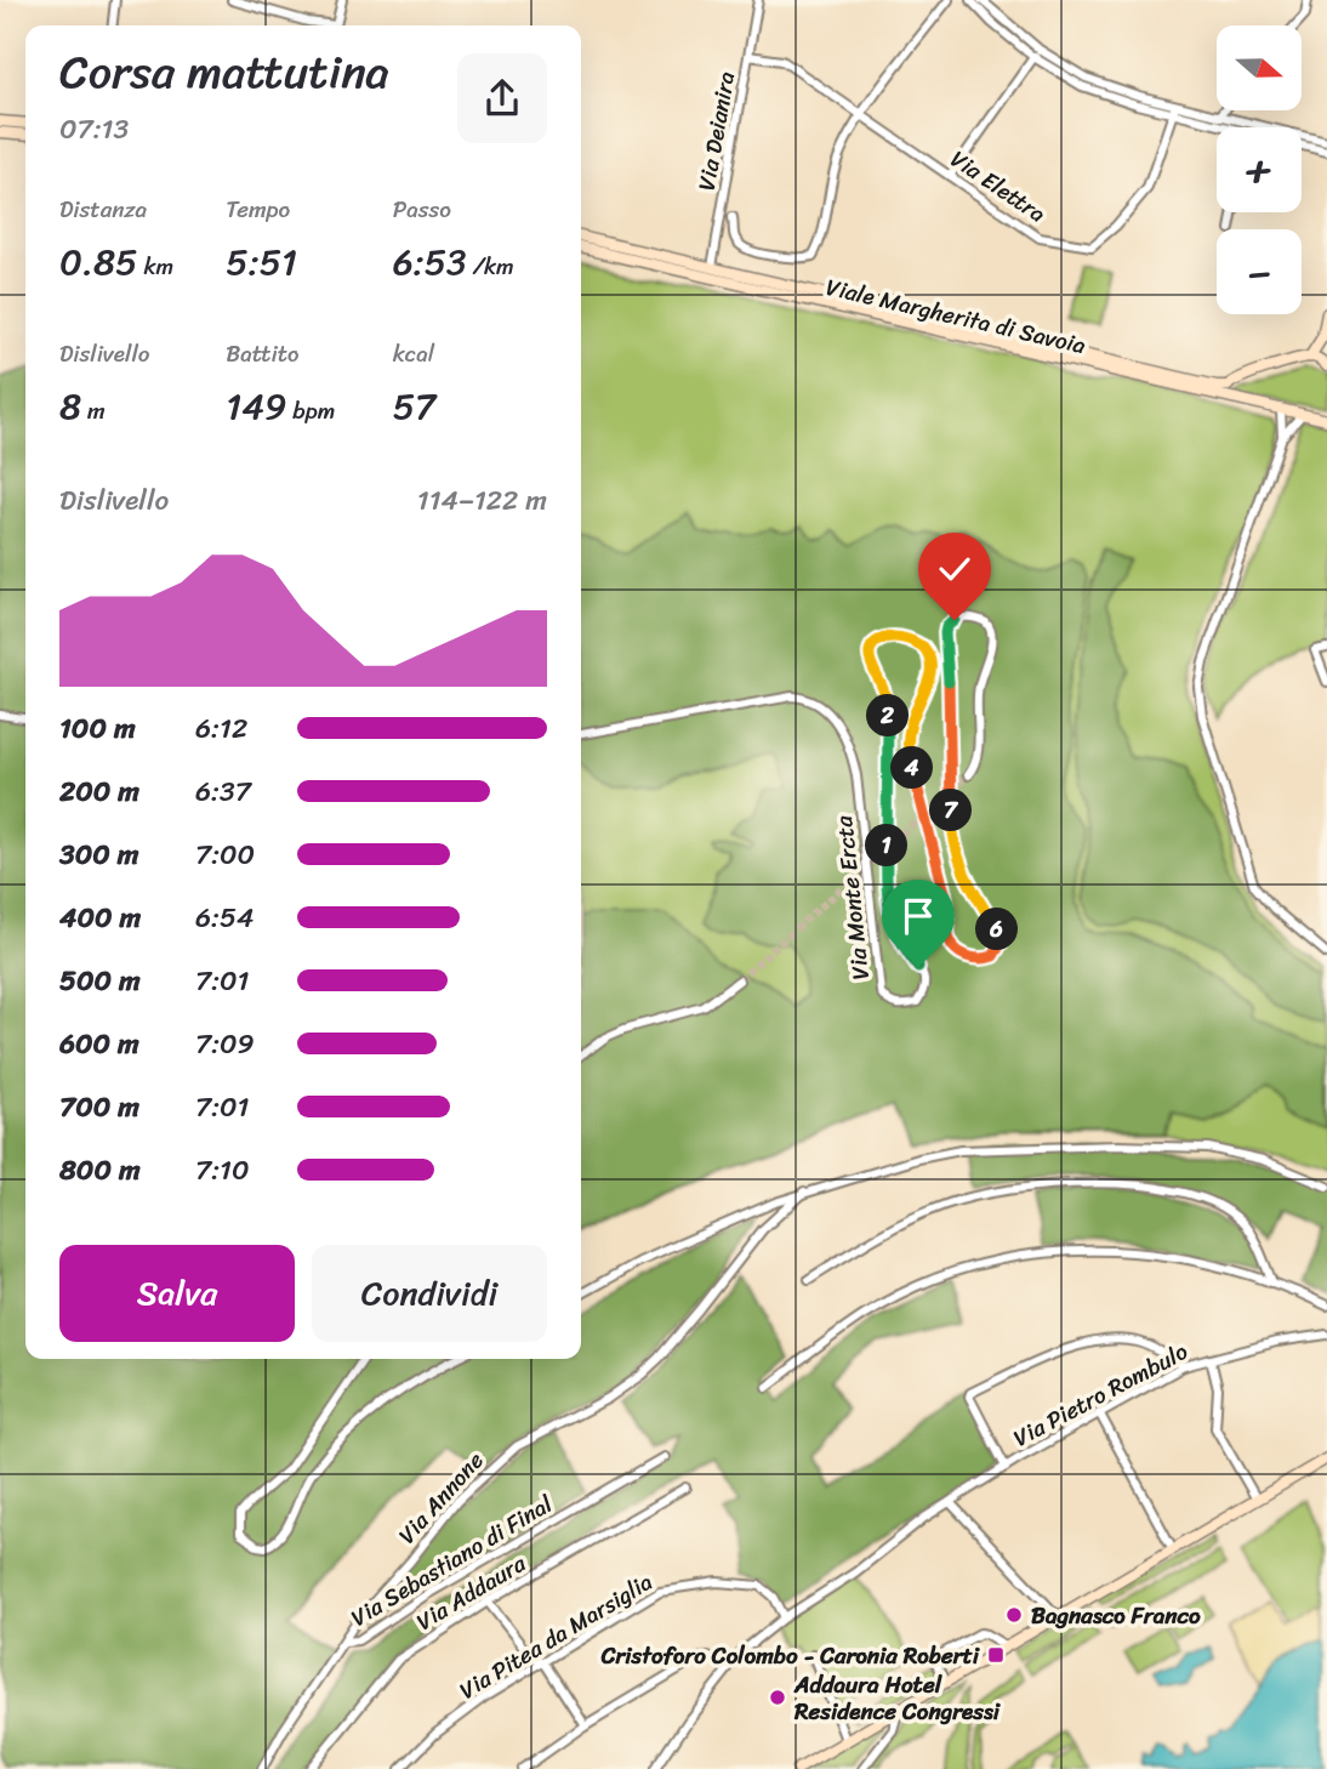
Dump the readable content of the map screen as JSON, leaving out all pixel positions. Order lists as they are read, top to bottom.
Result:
{
  "streets": {
    "street": [
      "Via Deianira",
      "Via Elettra",
      "Viale Margherita di Savoia",
      "Via Monte Ercta",
      "Via Pietro Rombulo",
      "Via Annone",
      "Via Sebastiano di Final",
      "Via Addaura",
      "Via Pitea da Marsiglia"
    ]
  },
  "crossings": [
    ["Via Deianira", "Via Elettra"],
    ["Via Deianira", "Viale Margherita di Savoia"],
    ["Via Pietro Rombulo", "Via Pitea da Marsiglia"],
    ["Via Annone", "Via Sebastiano di Final"]
  ],
  "places": {
    "other": ["Bagnasco Franco", "Addaura Hotel Residence Congressi"],
    "transit": ["Cristoforo Colombo - Caronia Roberti"]
  },
  "north": "right",
  "page": {
    "map_buttons": ["+", "−"],
    "heading": ["Corsa mattutina", "07:13"],
    "stats": [
      ["Distanza", "0.85 km"],
      ["Tempo", "5:51"],
      ["Passo", "6:53 /km"],
      ["Dislivello", "8 m"],
      ["Battito", "149 bpm"],
      ["kcal", "57"]
    ],
    "chart": ["Dislivello", "114–122 m"],
    "pins": [
      "2",
      "4",
      "7",
      "1",
      "6"
    ],
    "list": [
      {
        "name": "100 m",
        "note": "6:12"
      },
      {
        "name": "200 m",
        "note": "6:37"
      },
      {
        "name": "300 m",
        "note": "7:00"
      },
      {
        "name": "400 m",
        "note": "6:54"
      },
      {
        "name": "500 m",
        "note": "7:01"
      },
      {
        "name": "600 m",
        "note": "7:09"
      },
      {
        "name": "700 m",
        "note": "7:01"
      },
      {
        "name": "800 m",
        "note": "7:10"
      }
    ],
    "buttons": ["Salva", "Condividi"]
  }
}
